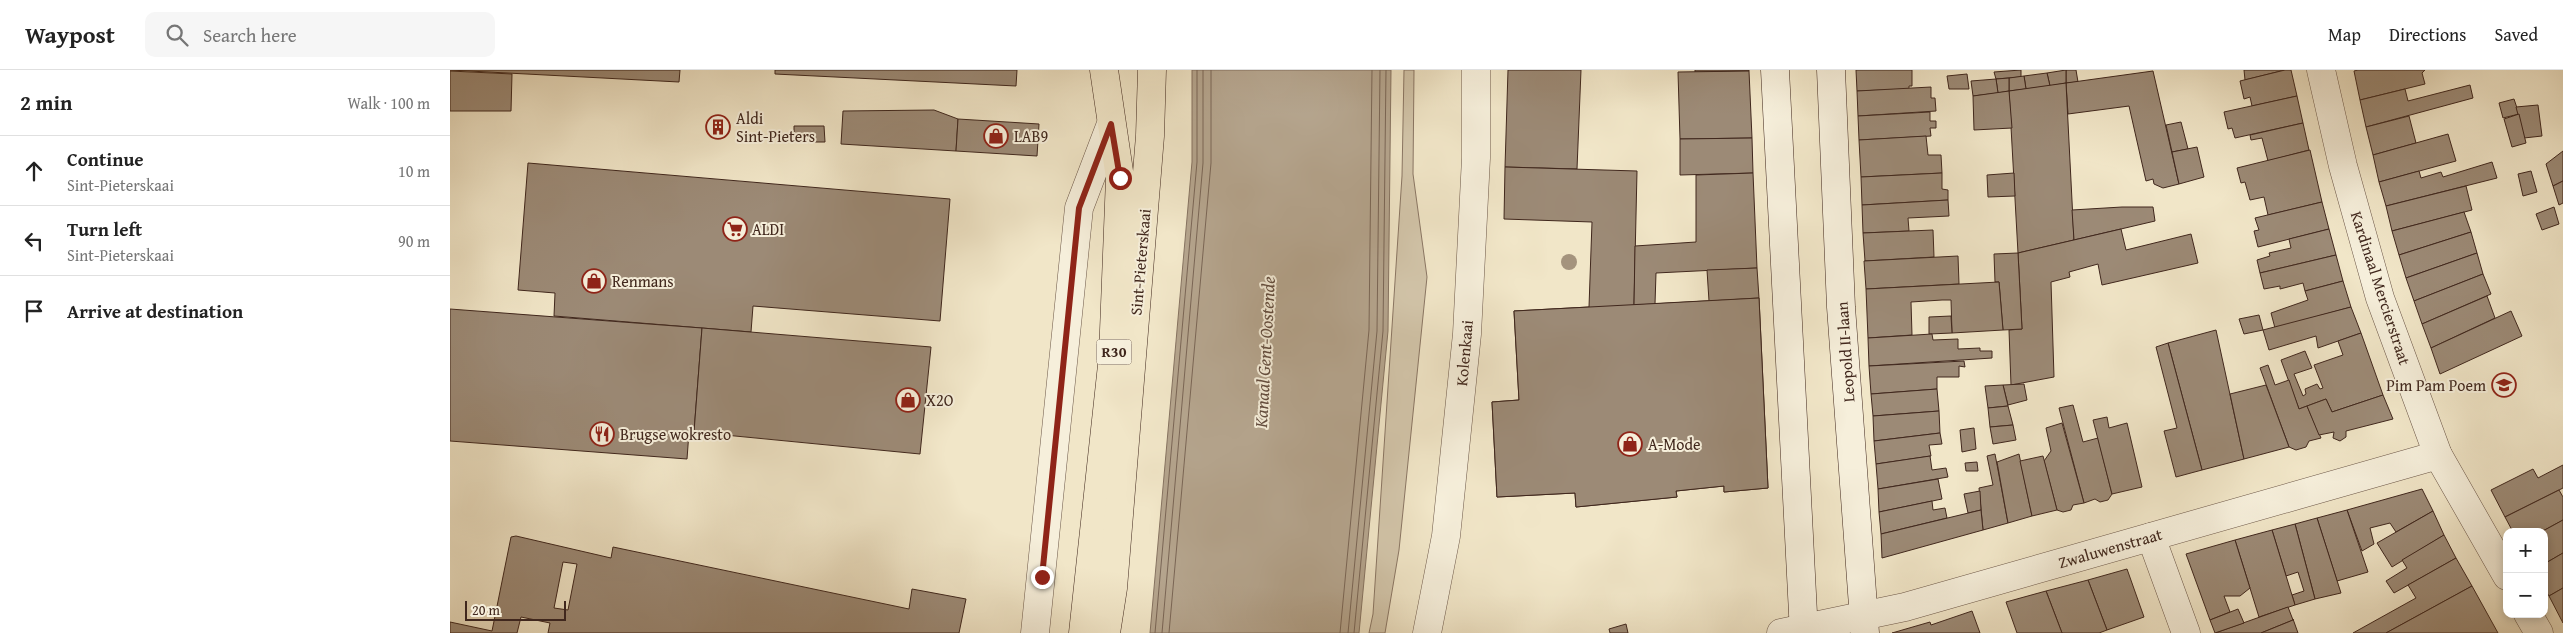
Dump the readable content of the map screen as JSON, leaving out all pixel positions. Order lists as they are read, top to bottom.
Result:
{
  "streets": {
    "main road": ["Sint-Pieterskaai", "R30"],
    "street": [
      "Kardinaal Mercierstraat",
      "Leopold II-laan",
      "Kolenkaai",
      "Zwaluwenstraat"
    ]
  },
  "crossings": [
    ["Kardinaal Mercierstraat", "Zwaluwenstraat"],
    ["Leopold II-laan", "Zwaluwenstraat"]
  ],
  "water": ["Kanaal Gent-Oostende"],
  "places": {
    "building": ["Aldi Sint-Pieters"],
    "shop": [
      "LAB9",
      "Renmans",
      "X2O",
      "A-Mode"
    ],
    "supermarket": ["ALDI"],
    "school or university": ["Pim Pam Poem"],
    "restaurant": ["Brugse wokresto"]
  },
  "scale_bar": "20 m",
  "page": {
    "header": "Waypost",
    "search": "Search here",
    "nav": ["Map", "Directions", "Saved"],
    "heading": ["2 min", "Walk · 100 m"],
    "list": [
      ["Continue", "Sint-Pieterskaai", "10 m"],
      ["Turn left", "Sint-Pieterskaai", "90 m"],
      "Arrive at destination"
    ],
    "map_buttons": ["+", "−"],
    "scale": "20 m"
  }
}
